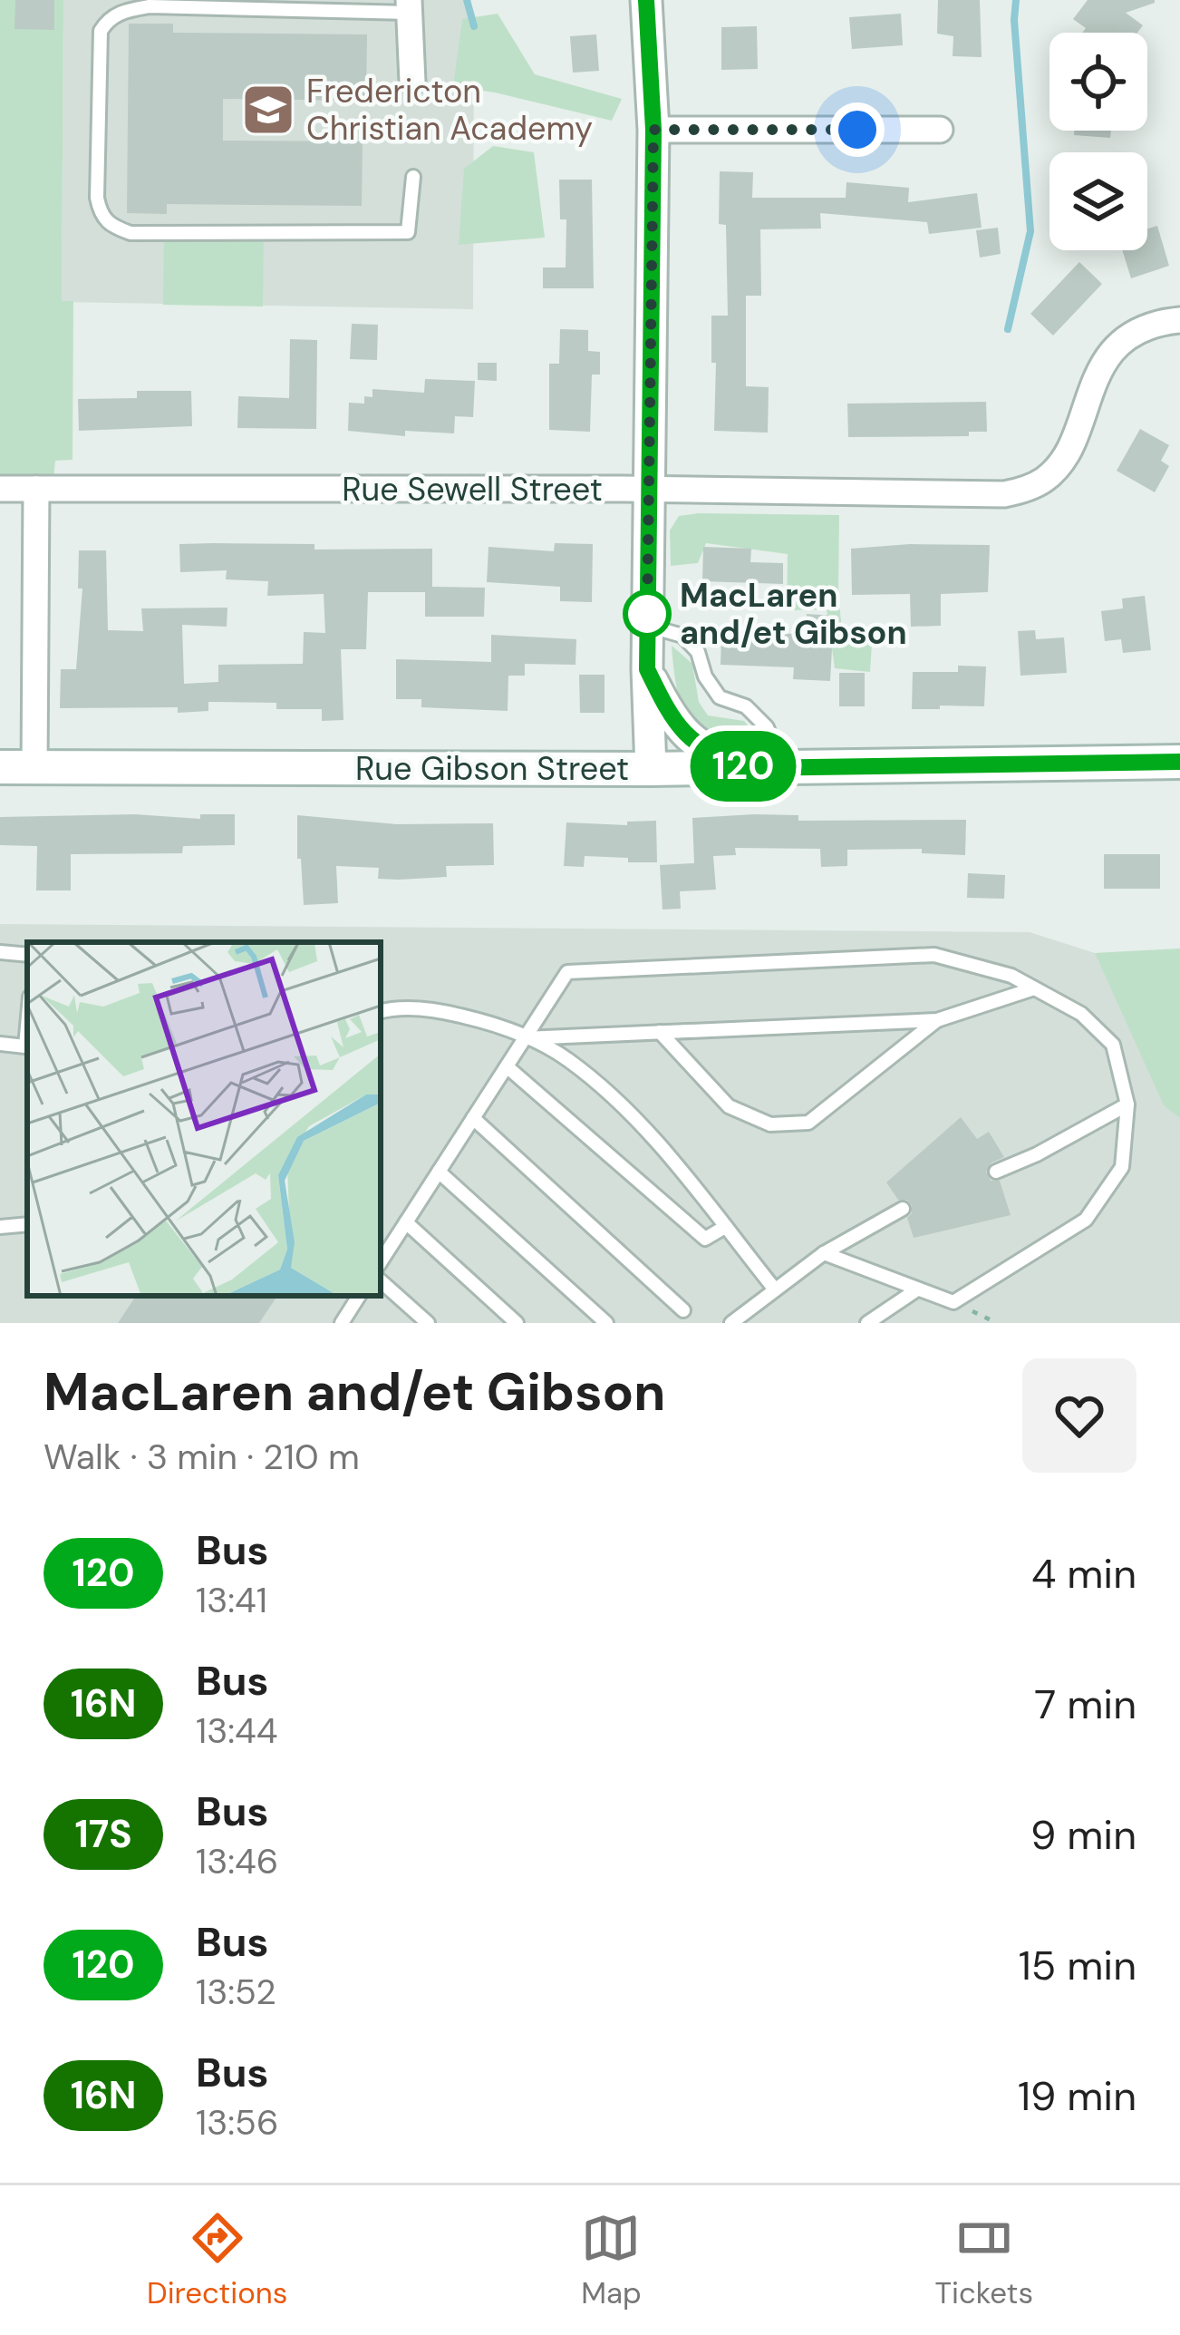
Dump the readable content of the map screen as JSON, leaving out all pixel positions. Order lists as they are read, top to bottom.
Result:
{
  "streets": {
    "main road": ["Rue Gibson Street"],
    "street": ["Rue Sewell Street"]
  },
  "places": {
    "school or university": ["Fredericton Christian Academy"],
    "other": ["MacLaren and/et Gibson"]
  },
  "lines": ["bus line 120"],
  "page": {
    "on_map": "120",
    "heading": ["MacLaren and/et Gibson", "Walk · 3 min · 210 m"],
    "list": [
      {
        "mark": "120",
        "name": "Bus",
        "note": "13:41",
        "value": "4 min"
      },
      {
        "mark": "16N",
        "name": "Bus",
        "note": "13:44",
        "value": "7 min"
      },
      {
        "mark": "17S",
        "name": "Bus",
        "note": "13:46",
        "value": "9 min"
      },
      {
        "mark": "120",
        "name": "Bus",
        "note": "13:52",
        "value": "15 min"
      },
      {
        "mark": "16N",
        "name": "Bus",
        "note": "13:56",
        "value": "19 min"
      }
    ],
    "tabs": ["Directions", "Map", "Tickets"]
  }
}
